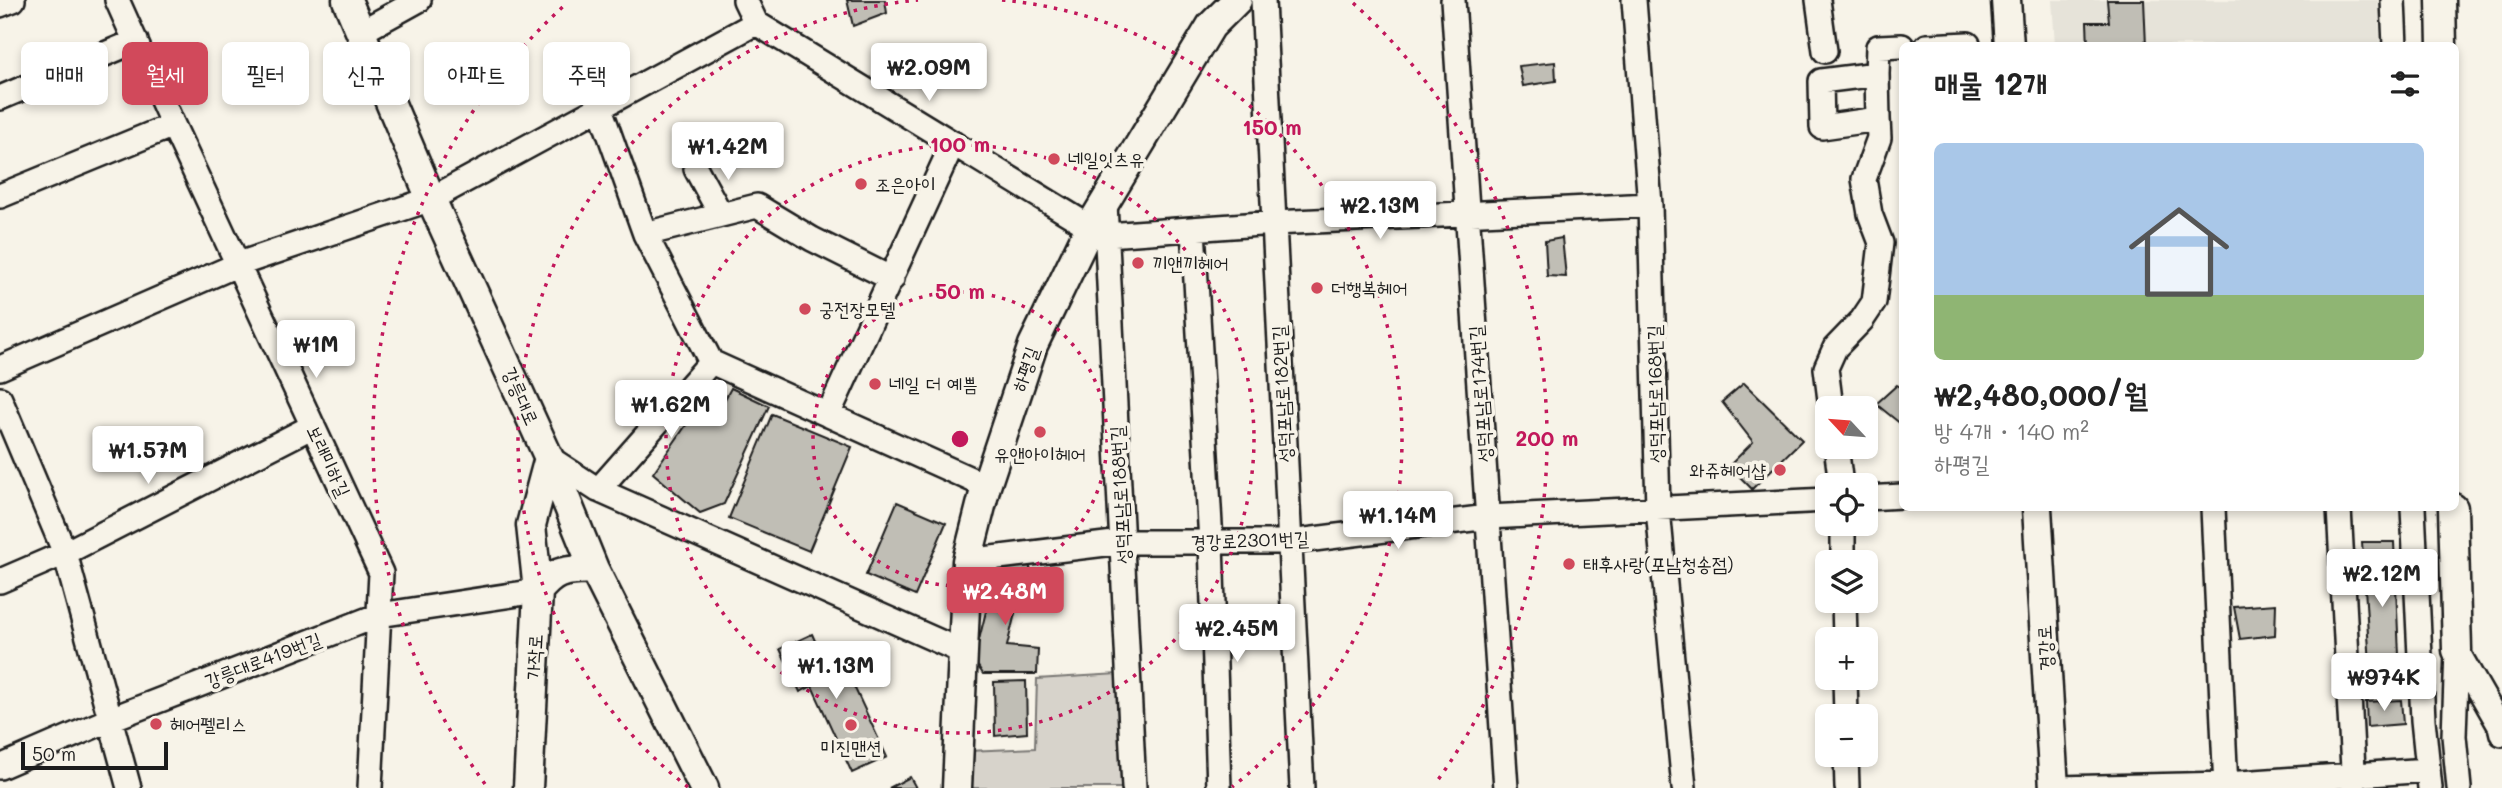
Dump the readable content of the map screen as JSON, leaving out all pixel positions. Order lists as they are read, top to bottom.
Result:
{
  "streets": {
    "street": [
      "하평길",
      "성덕포남로182번길",
      "성덕포남로174번길",
      "성덕포남로168번길",
      "강릉대로",
      "보래미하길",
      "성덕포남로188번길",
      "경강로2301번길",
      "경강로",
      "가작로",
      "강릉대로419번길"
    ]
  },
  "crossings": [
    ["하평길", "성덕포남로188번길"],
    ["하평길", "경강로2301번길"],
    ["성덕포남로182번길", "경강로2301번길"],
    ["성덕포남로174번길", "경강로2301번길"],
    ["성덕포남로168번길", "경강로2301번길"],
    ["강릉대로", "가작로"],
    ["보래미하길", "강릉대로419번길"],
    ["성덕포남로188번길", "경강로2301번길"],
    ["가작로", "강릉대로419번길"]
  ],
  "places": [
    "네일잇츠유",
    "조은아이",
    "끼앤끼헤어",
    "더행복헤어",
    "궁전장모텔",
    "네일 더 예쁨",
    "유앤아이헤어",
    "와쥬헤어샵",
    "태후사랑(포남청송점)",
    "헤어펠리스",
    "미진맨션"
  ],
  "scale_bar": "50 m",
  "north": "top left",
  "page": {
    "chip": [
      "매매",
      "월세",
      "필터",
      "신규",
      "아파트",
      "주택"
    ],
    "heading": "매물 12개",
    "price": [
      "₩2.09M",
      "₩1.42M",
      "₩2.13M",
      "₩1M",
      "₩1.62M",
      "₩1.57M",
      "₩1.14M",
      "₩2.12M",
      "₩2.48M",
      "₩2.45M",
      "₩1.13M",
      "₩974K"
    ],
    "list": [
      {
        "name": "₩2,480,000/월",
        "note": "방 4개 · 140 m² · 하평길"
      }
    ],
    "map_buttons": ["+", "−"],
    "scale": "50 m"
  },
  "rings": [
    "150 m",
    "100 m",
    "50 m",
    "200 m"
  ]
}
